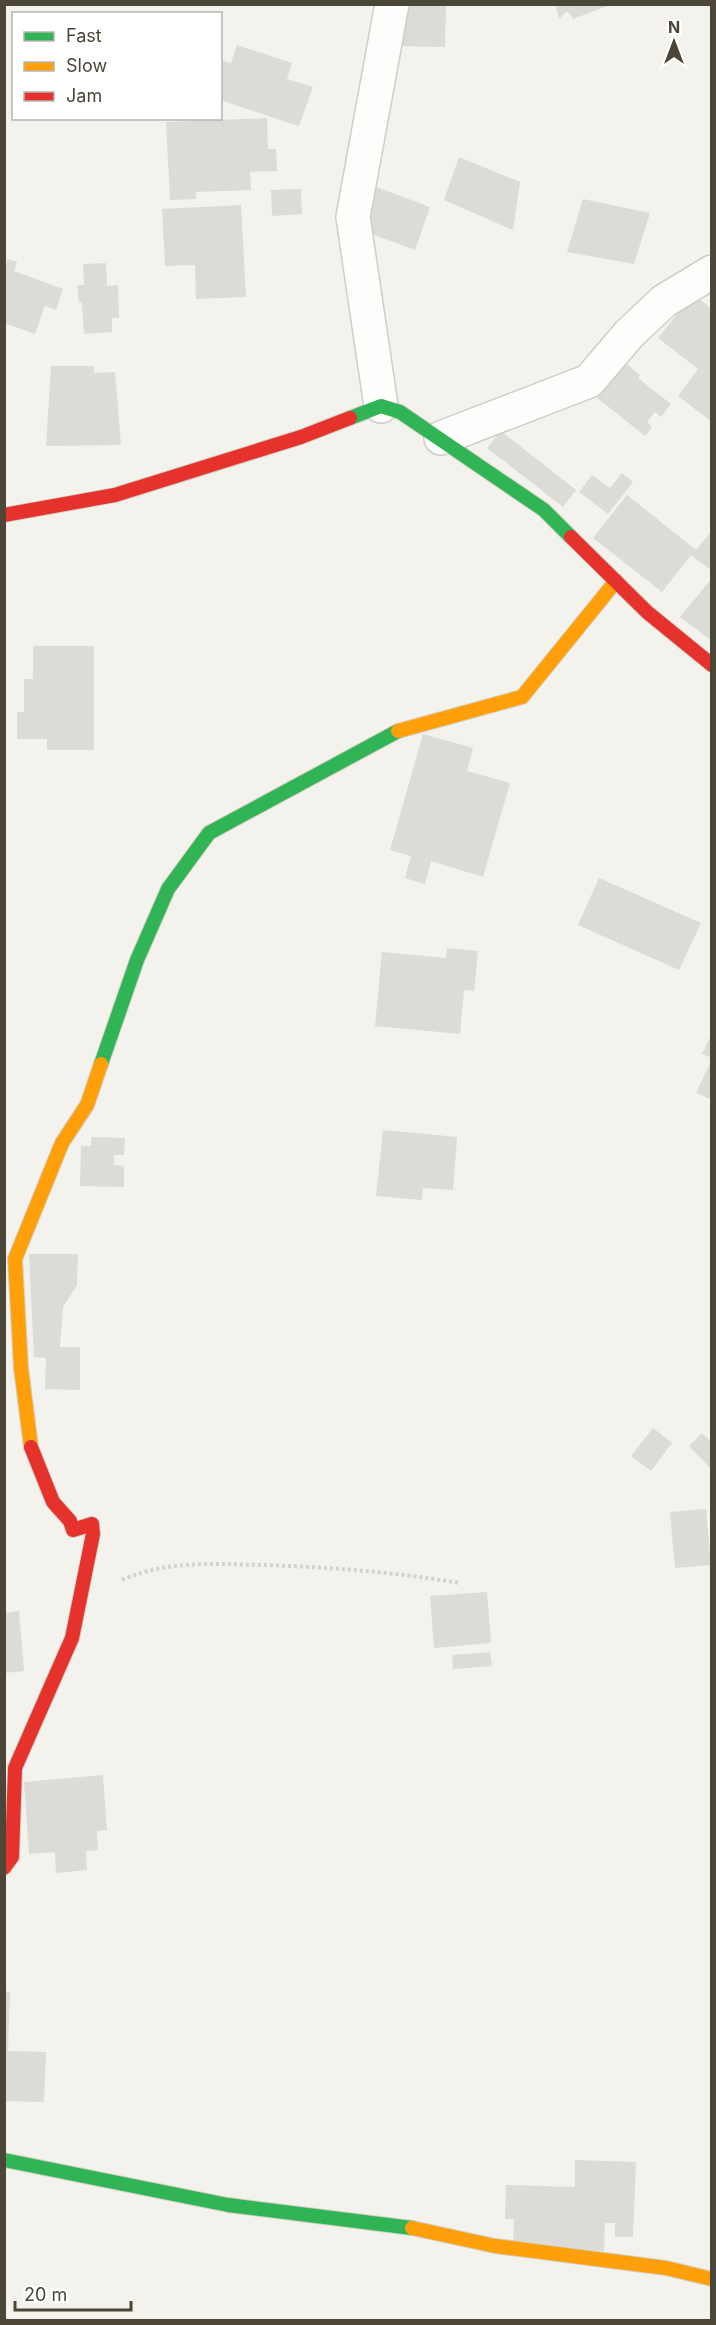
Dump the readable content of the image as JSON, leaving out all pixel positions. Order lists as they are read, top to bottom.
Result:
{
  "legend": ["Fast", "Slow", "Jam"],
  "scale_bar": "20 m",
  "north": "top"
}
